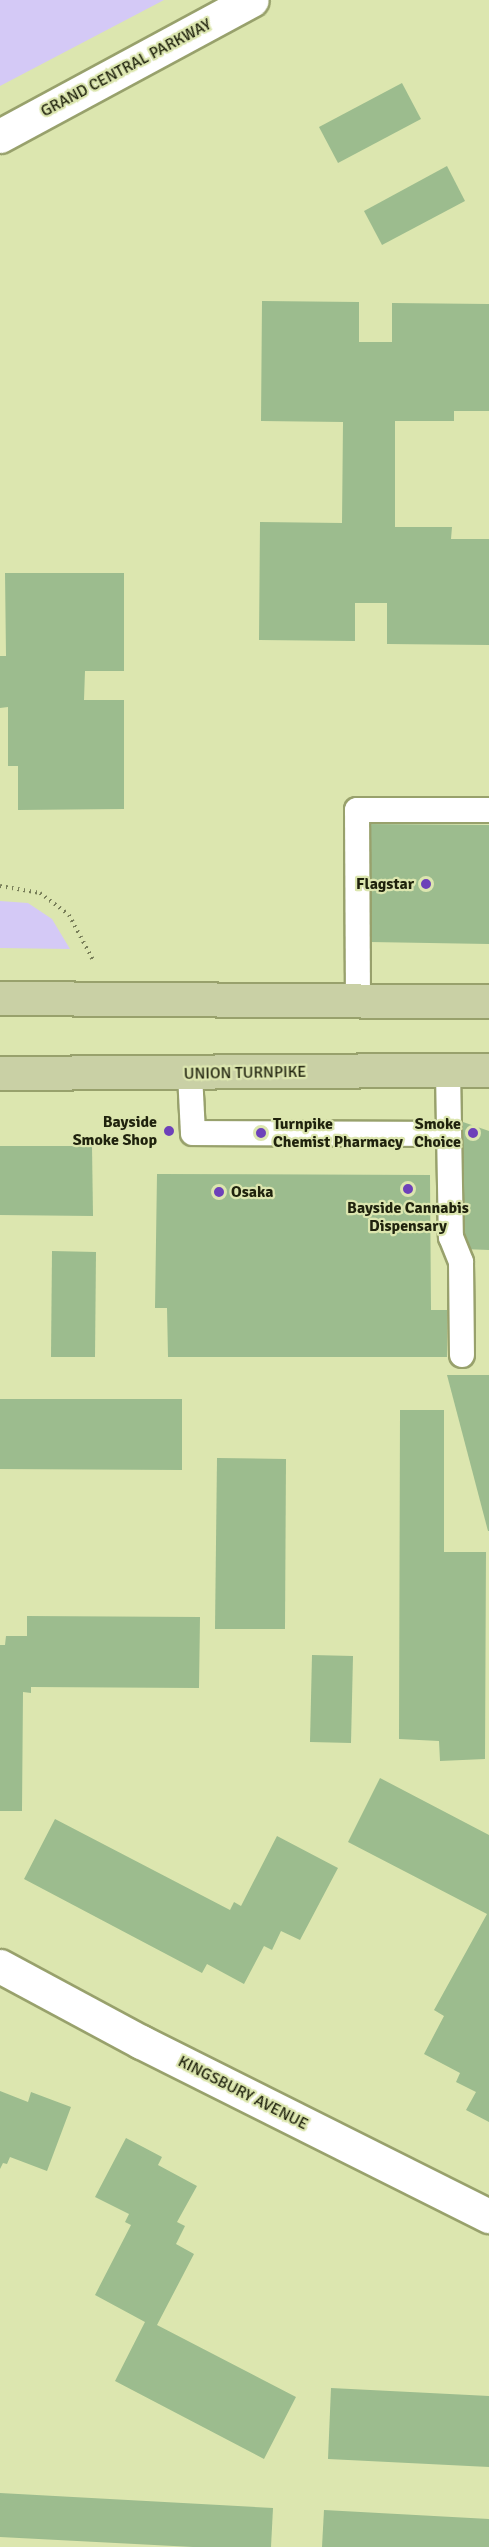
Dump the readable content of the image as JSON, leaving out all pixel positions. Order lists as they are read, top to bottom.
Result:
{
  "streets": {
    "main road": ["UNION TURNPIKE"],
    "street": ["GRAND CENTRAL PARKWAY", "KINGSBURY AVENUE"]
  },
  "places": [
    "Flagstar",
    "Bayside Smoke Shop",
    "Turnpike Chemist Pharmacy",
    "Smoke Choice",
    "Bayside Cannabis Dispensary",
    "Osaka"
  ]
}
